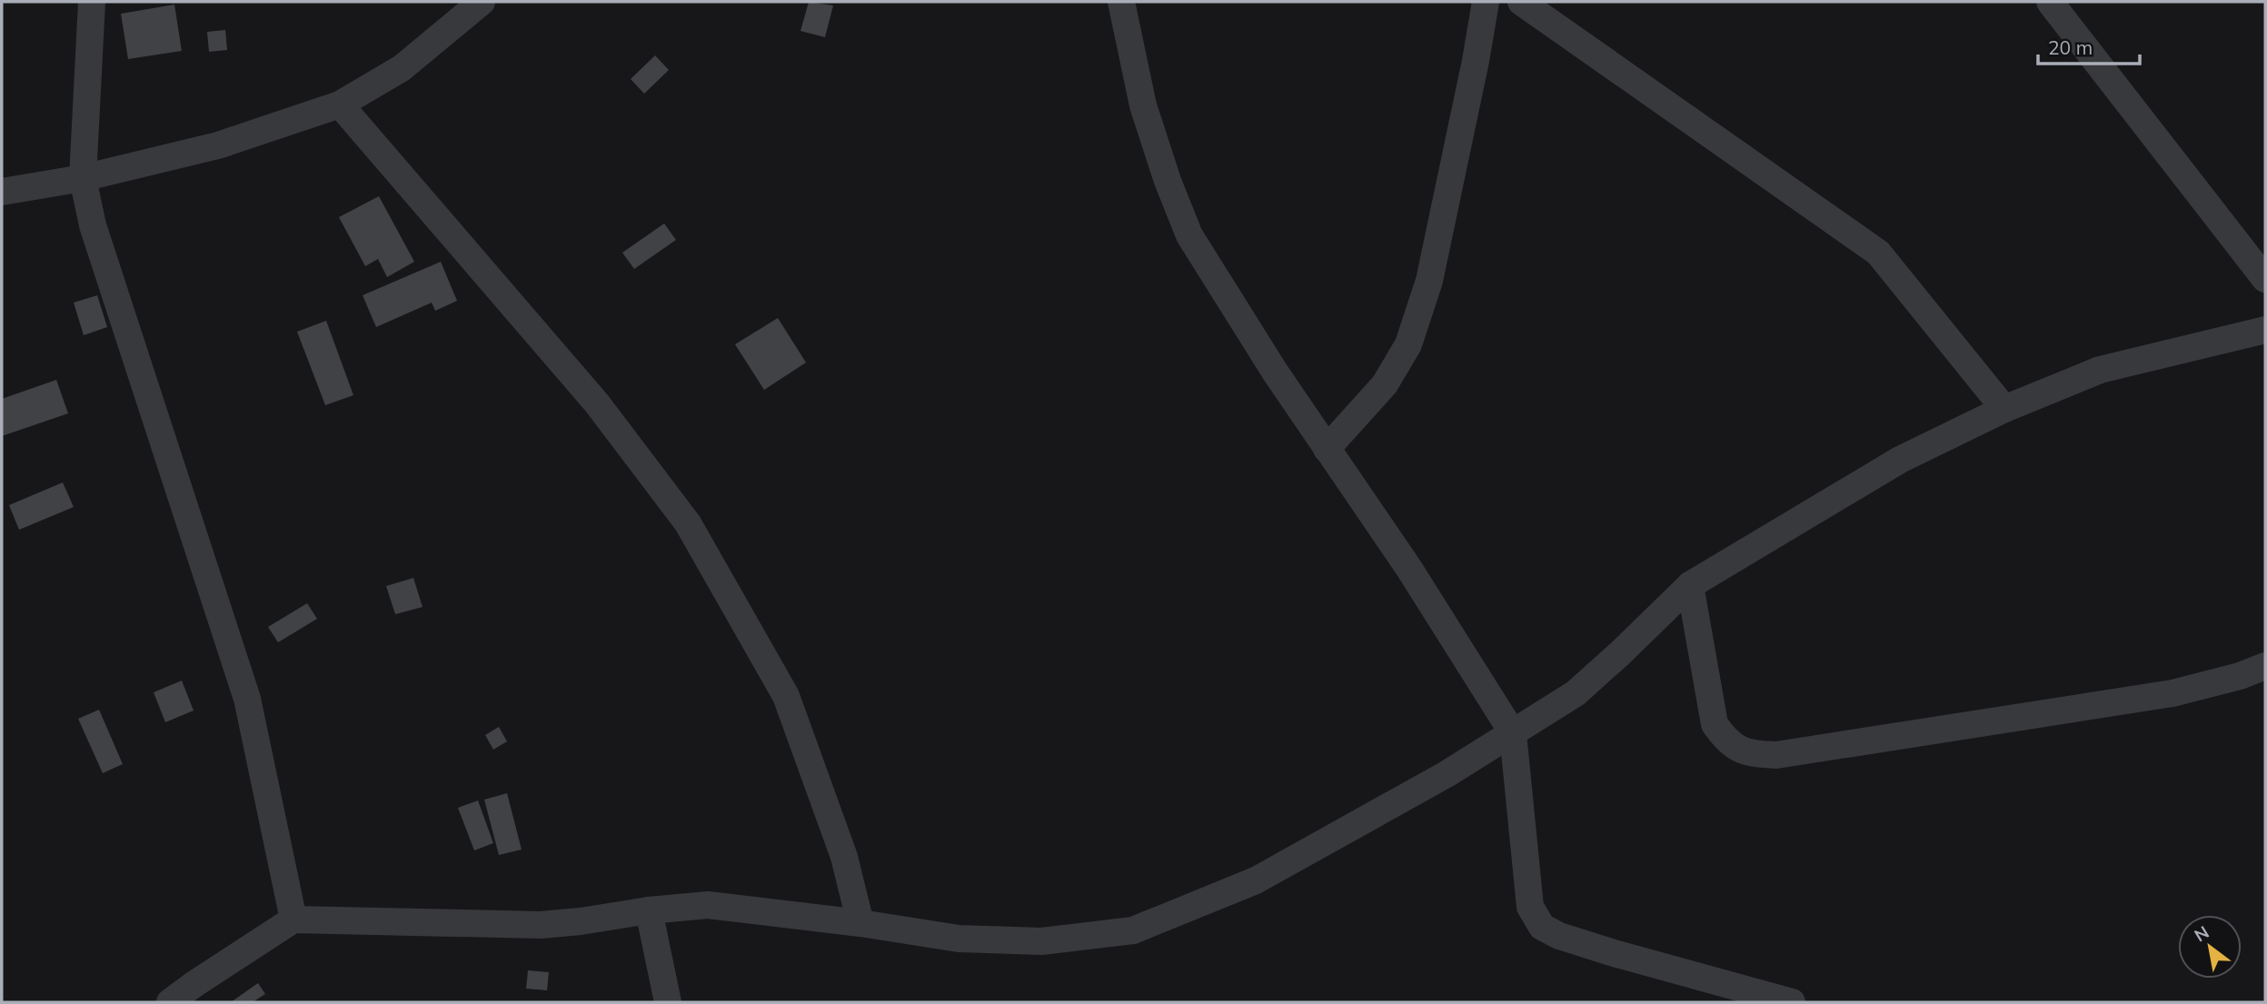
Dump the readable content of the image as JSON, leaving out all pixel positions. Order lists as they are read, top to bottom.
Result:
{
  "scale_bar": "20 m",
  "north": "top left"
}
